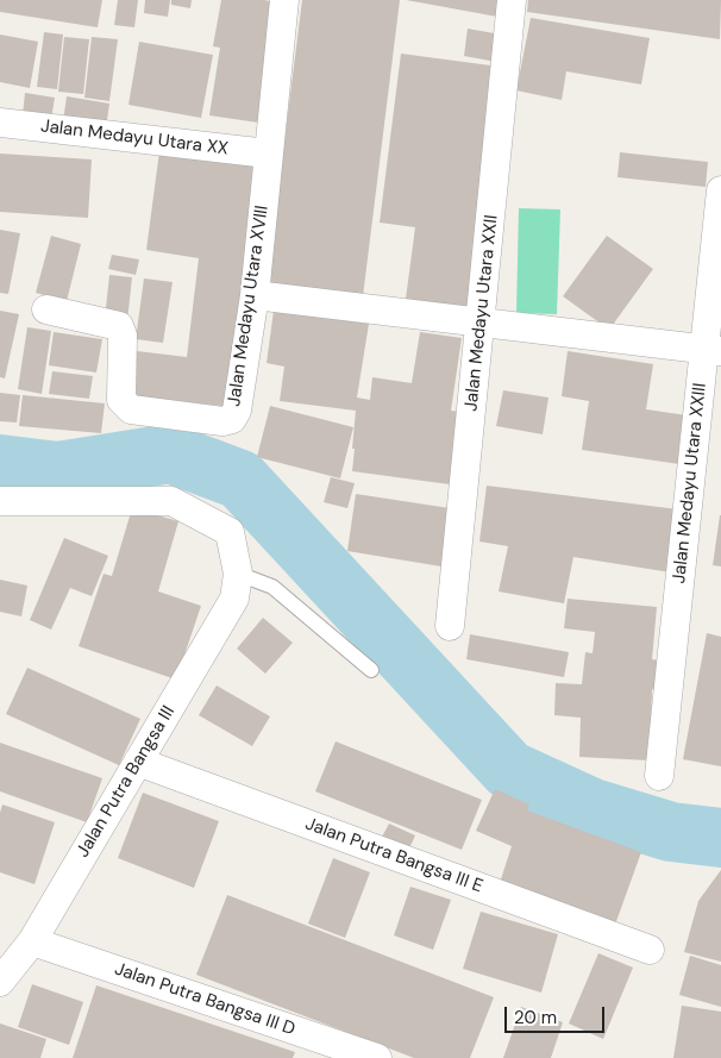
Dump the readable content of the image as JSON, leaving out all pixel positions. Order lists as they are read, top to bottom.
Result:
{
  "streets": {
    "street": [
      "Jalan Medayu Utara XX",
      "Jalan Medayu Utara XVIII",
      "Jalan Medayu Utara XXII",
      "Jalan Medayu Utara XXIII",
      "Jalan Putra Bangsa III",
      "Jalan Putra Bangsa III E",
      "Jalan Putra Bangsa III D"
    ]
  },
  "crossings": [
    ["Jalan Medayu Utara XX", "Jalan Medayu Utara XVIII"],
    ["Jalan Putra Bangsa III", "Jalan Putra Bangsa III E"],
    ["Jalan Putra Bangsa III", "Jalan Putra Bangsa III D"]
  ],
  "scale_bar": "20 m"
}
